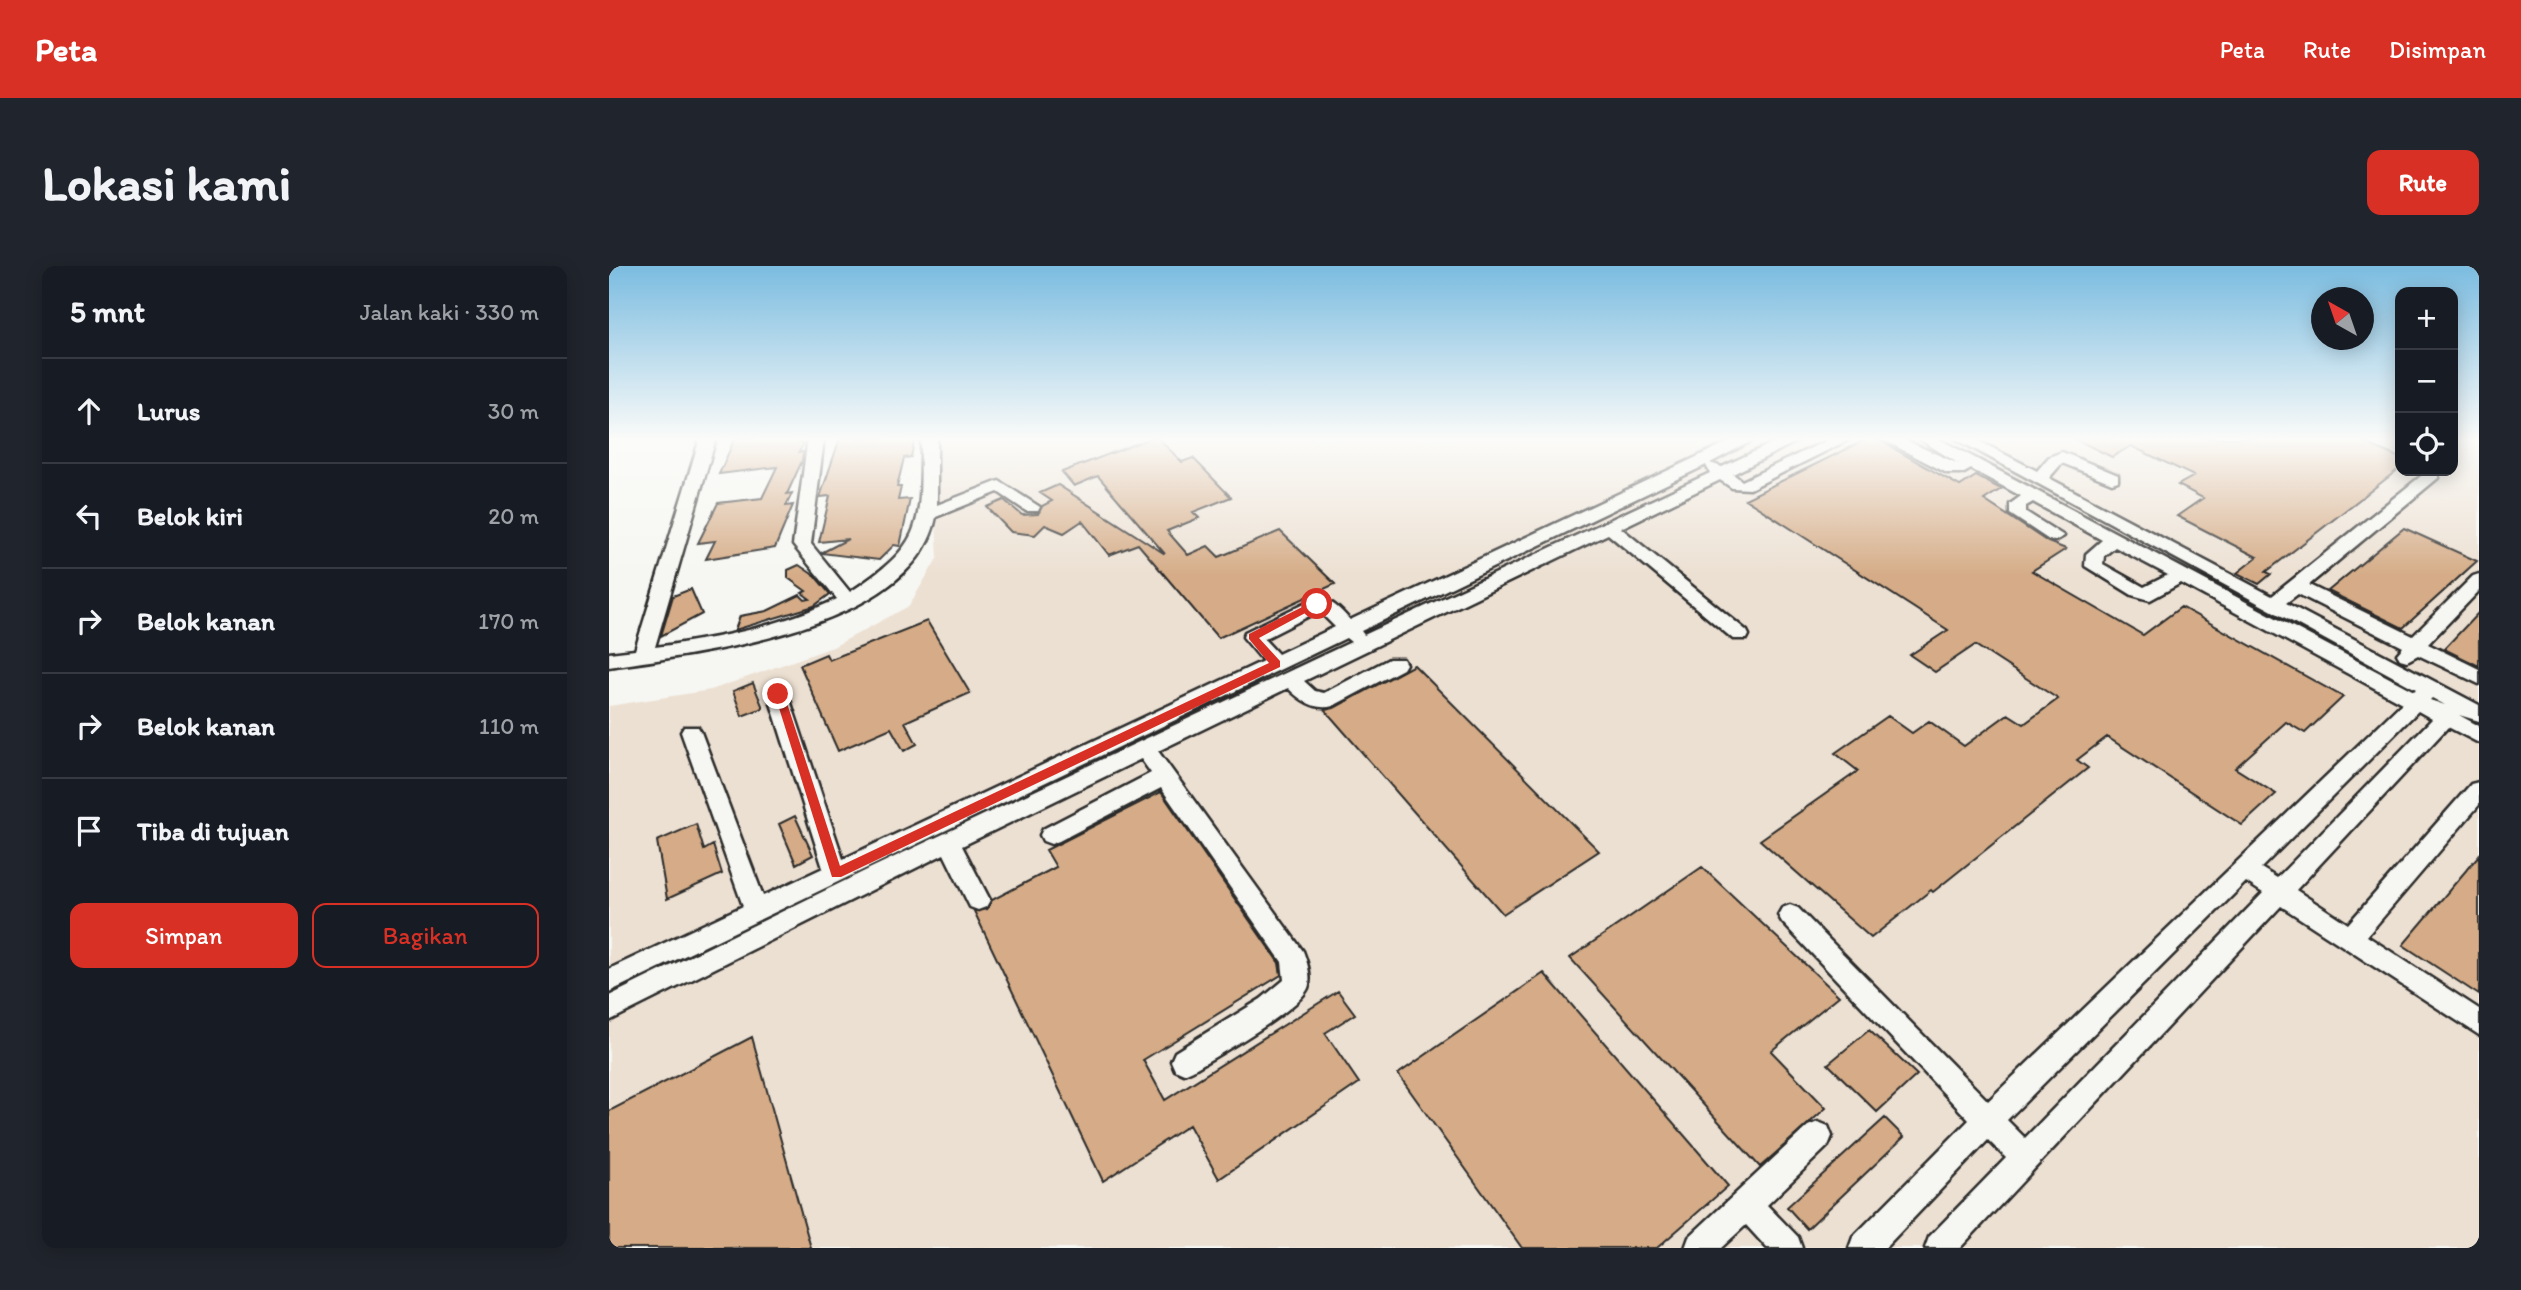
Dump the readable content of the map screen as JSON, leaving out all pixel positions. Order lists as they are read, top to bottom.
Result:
{
  "north": "top left",
  "page": {
    "header": "Peta",
    "nav": ["Peta", "Rute", "Disimpan"],
    "buttons": [
      "Rute",
      ["Simpan", "Bagikan"]
    ],
    "title": "Lokasi kami",
    "heading": ["5 mnt", "Jalan kaki · 330 m"],
    "map_buttons": ["+", "−"],
    "list": [
      ["Lurus", "30 m"],
      ["Belok kiri", "20 m"],
      ["Belok kanan", "170 m"],
      ["Belok kanan", "110 m"],
      "Tiba di tujuan"
    ]
  }
}
